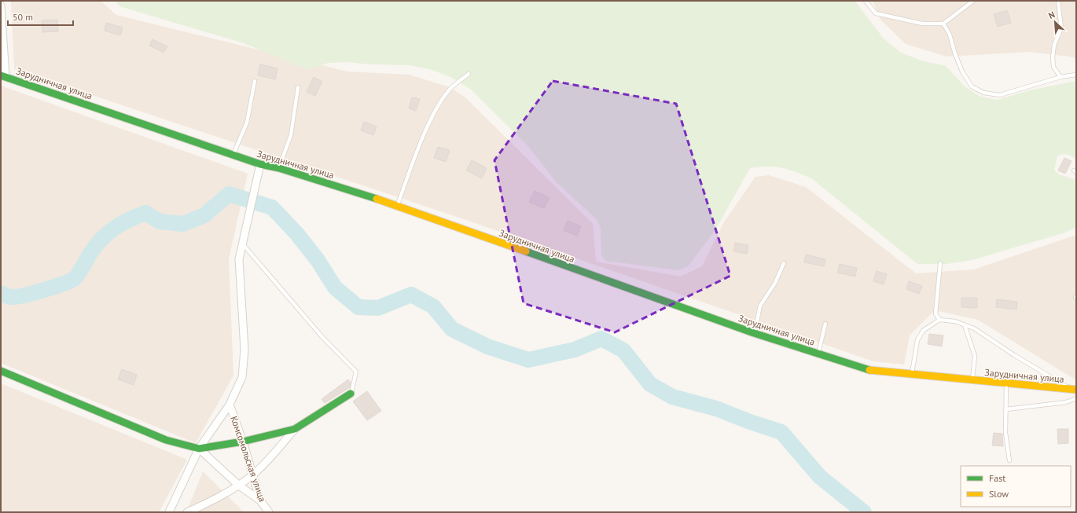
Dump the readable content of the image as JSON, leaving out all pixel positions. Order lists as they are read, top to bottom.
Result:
{
  "streets": {
    "street": ["Зарудничная улица", "Комсомольская улица"]
  },
  "legend": ["Fast", "Slow"],
  "scale_bar": "50 m",
  "north": "top left"
}
